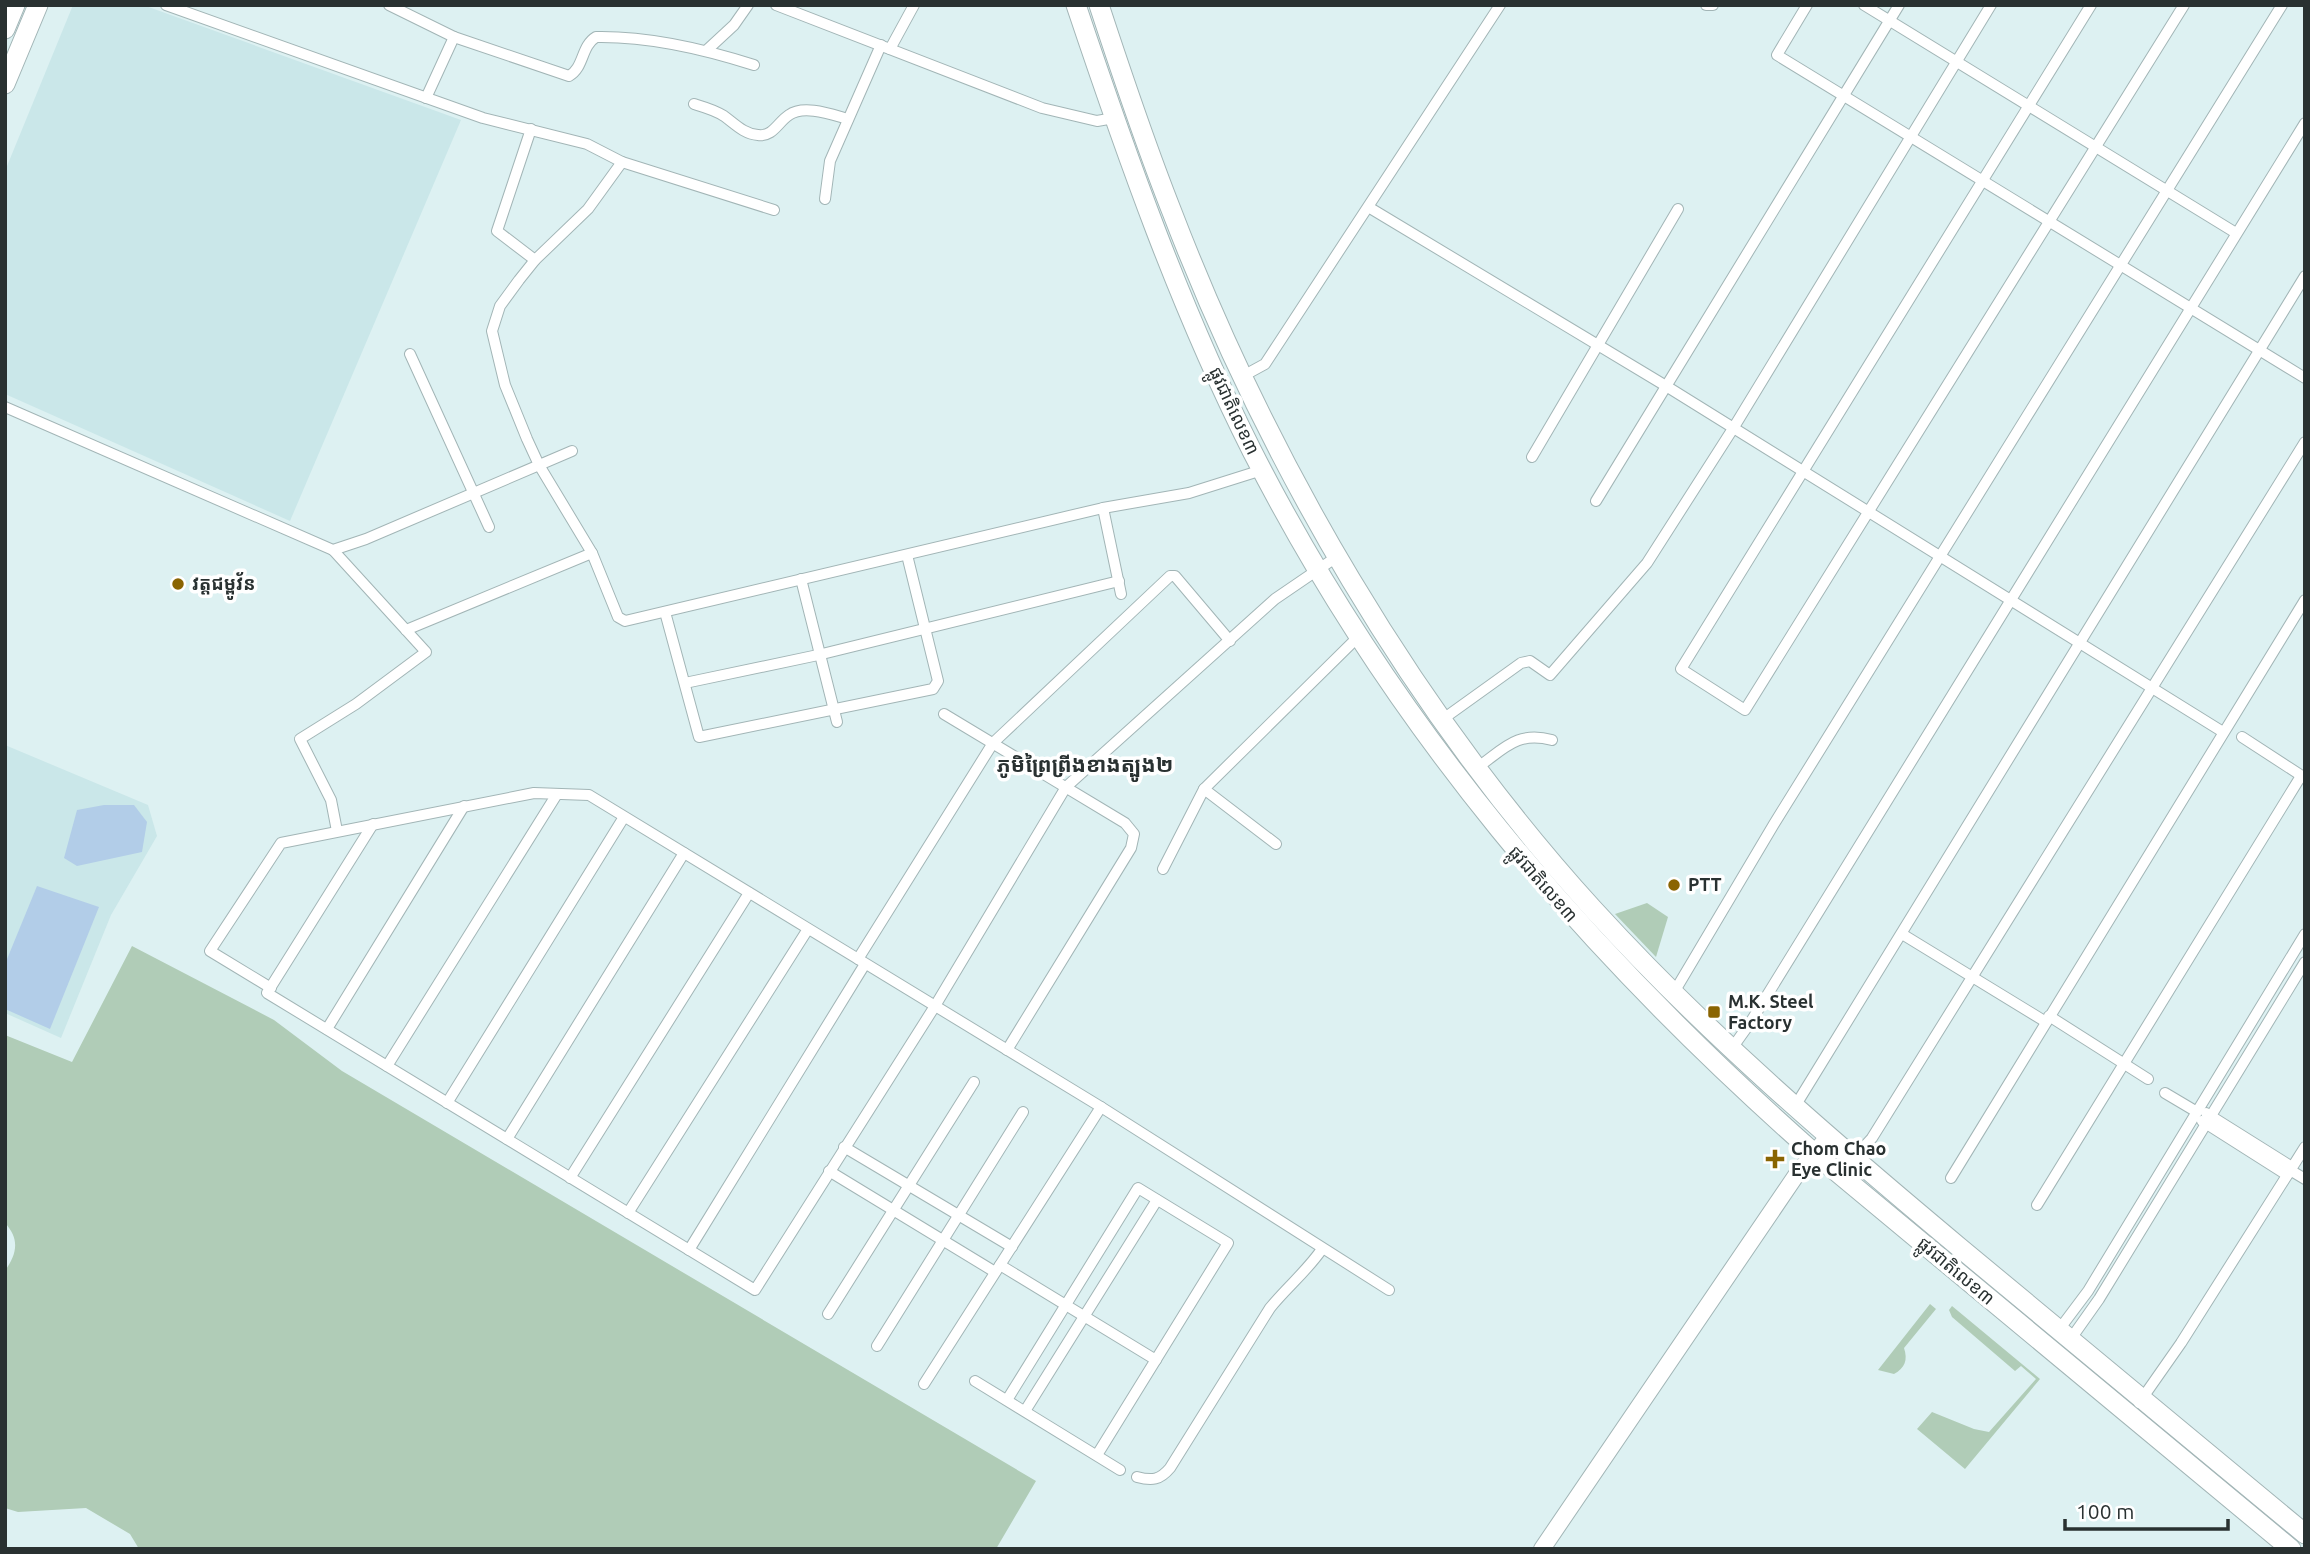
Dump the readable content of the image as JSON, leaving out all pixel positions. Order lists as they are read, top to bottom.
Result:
{
  "streets": {
    "highway": ["ផ្លូវជាតិលេខ៣"]
  },
  "districts": ["ភូមិព្រៃព្រីងខាងត្បូង២"],
  "places": {
    "other": ["វត្តជម្ពូវ័ន", "PTT"],
    "transit": ["M.K. Steel Factory"],
    "health": ["Chom Chao Eye Clinic"]
  },
  "scale_bar": "100 m"
}
